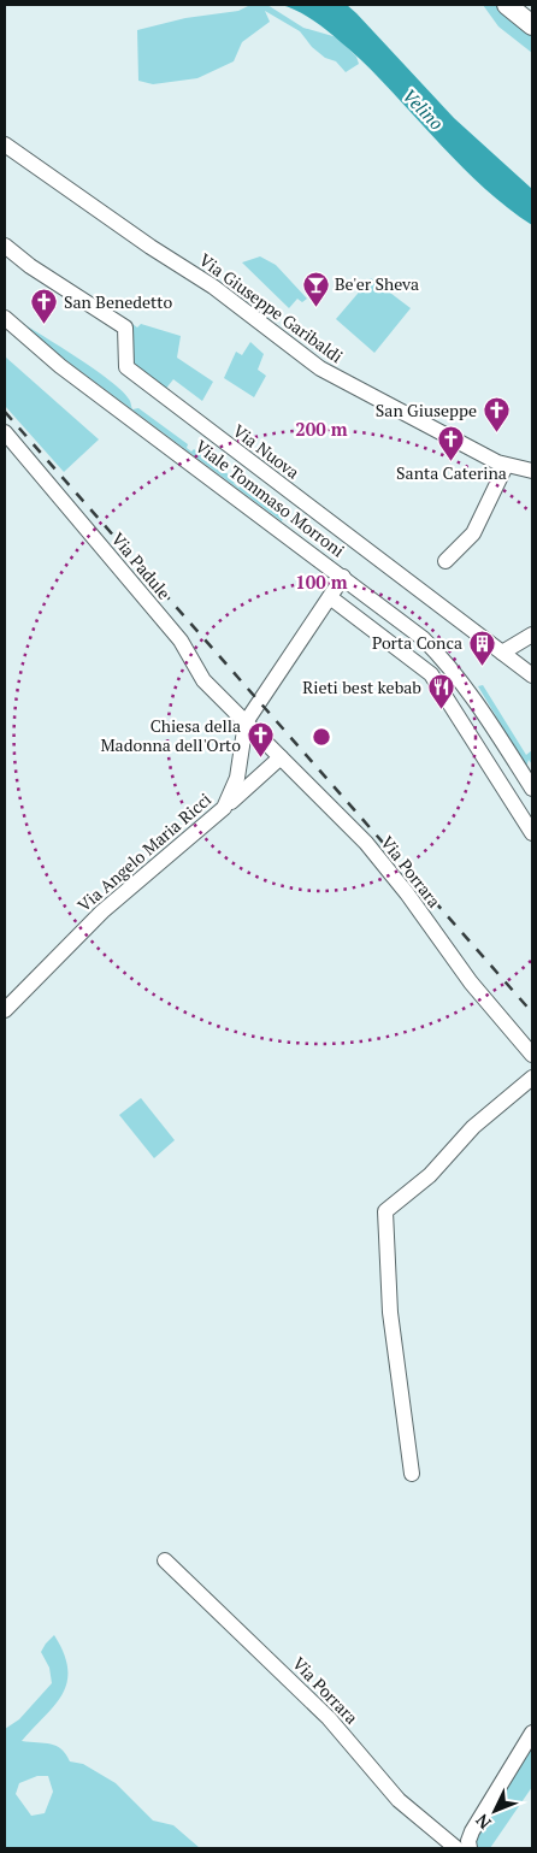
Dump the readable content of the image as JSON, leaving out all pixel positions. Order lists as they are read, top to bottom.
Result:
{
  "streets": {
    "street": [
      "Via Giuseppe Garibaldi",
      "Via Nuova",
      "Viale Tommaso Morroni",
      "Via Padule",
      "Via Angelo Maria Ricci",
      "Via Porrara"
    ]
  },
  "crossings": [
    ["Viale Tommaso Morroni", "Via Angelo Maria Ricci"],
    ["Via Padule", "Via Angelo Maria Ricci"],
    ["Via Padule", "Via Porrara"],
    ["Via Angelo Maria Ricci", "Via Porrara"]
  ],
  "water": ["Velino"],
  "places": {
    "bar": ["Be'er Sheva"],
    "church": [
      "San Benedetto",
      "San Giuseppe",
      "Santa Caterina",
      "Chiesa della Madonna dell'Orto"
    ],
    "building": ["Porta Conca"],
    "restaurant": ["Rieti best kebab"]
  },
  "north": "bottom left",
  "rings": ["200 m", "100 m"]
}
